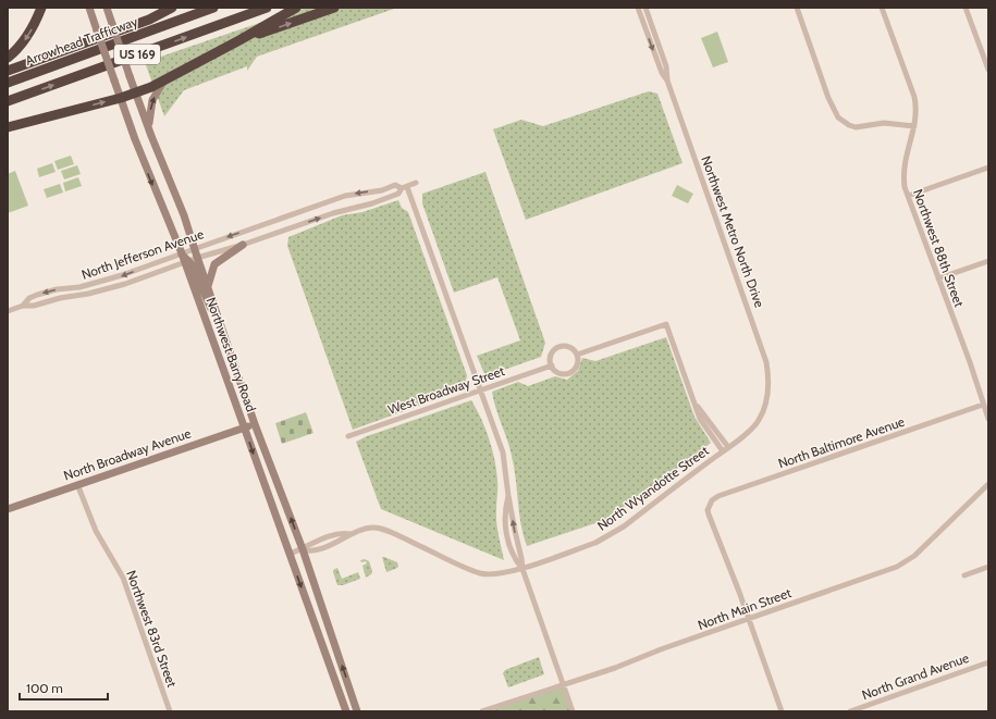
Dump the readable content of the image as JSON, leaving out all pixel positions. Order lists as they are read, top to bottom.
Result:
{
  "streets": {
    "highway": ["Arrowhead Trafficway", "US 169"],
    "main road": ["Northwest Barry Road", "North Broadway Avenue"],
    "street": [
      "Northwest Metro North Drive",
      "Northwest 88th Street",
      "North Jefferson Avenue",
      "West Broadway Street",
      "North Baltimore Avenue",
      "North Wyandotte Street",
      "North Main Street",
      "Northwest 83rd Street",
      "North Grand Avenue"
    ]
  },
  "crossings": [
    ["Northwest Metro North Drive", "North Wyandotte Street"],
    ["Northwest 88th Street", "North Baltimore Avenue"],
    ["North Jefferson Avenue", "Northwest Barry Road"],
    ["Northwest Barry Road", "North Broadway Avenue"],
    ["Northwest Barry Road", "North Wyandotte Street"],
    ["North Baltimore Avenue", "North Main Street"],
    ["North Broadway Avenue", "Northwest 83rd Street"]
  ],
  "scale_bar": "100 m"
}
